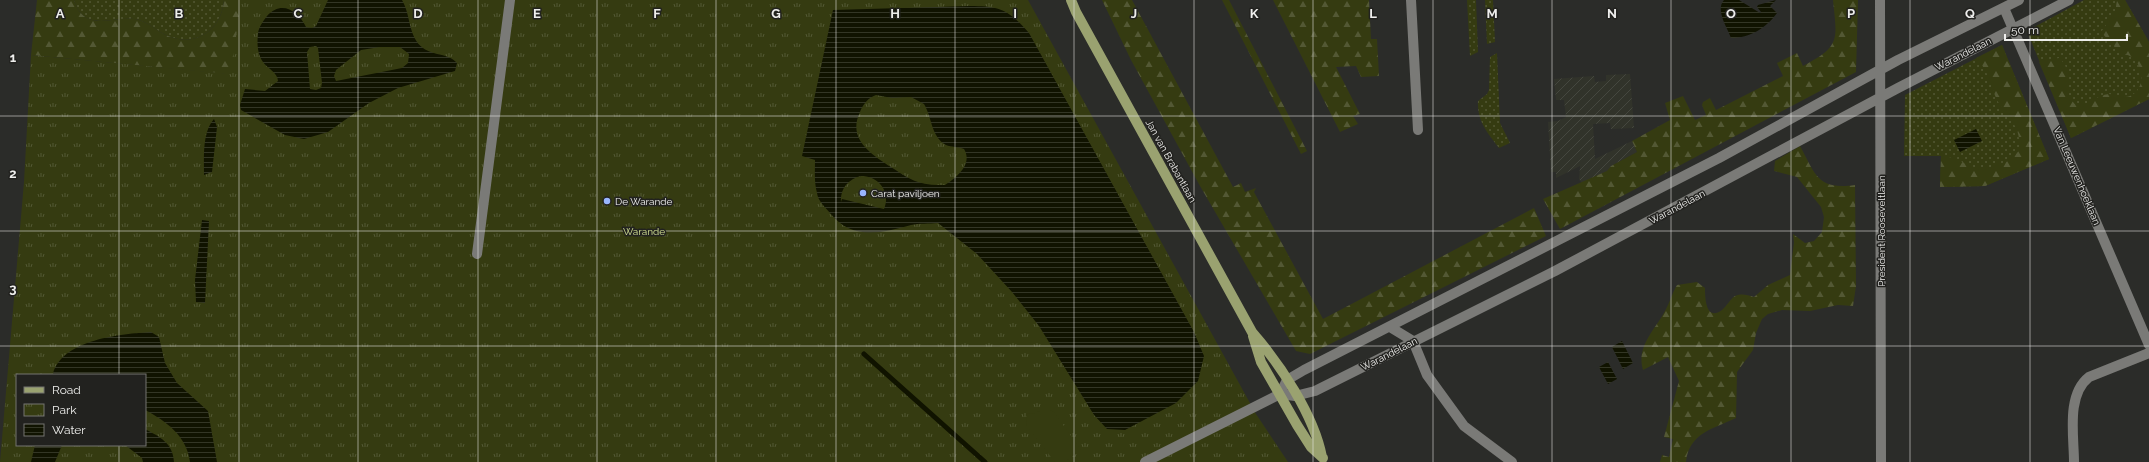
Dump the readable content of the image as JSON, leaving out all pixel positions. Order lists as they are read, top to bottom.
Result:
{
  "streets": {
    "main road": ["Jan van Brabantlaan"],
    "street": ["Warandelaan", "Van Leeuwenhoeklaan", "President Rooseveltlaan"]
  },
  "crossings": [
    ["Warandelaan", "Jan van Brabantlaan"],
    ["Warandelaan", "Van Leeuwenhoeklaan"],
    ["Warandelaan", "President Rooseveltlaan"]
  ],
  "parks": ["Warande"],
  "places": ["Carat paviljoen", "De Warande"],
  "legend": ["Road", "Park", "Water"],
  "scale_bar": "50 m",
  "grid": {
    "columns": [
      "A",
      "B",
      "C",
      "D",
      "E",
      "F",
      "G",
      "H",
      "I",
      "J",
      "K",
      "L",
      "M",
      "N",
      "O",
      "P",
      "Q"
    ],
    "rows": ["1", "2", "3"]
  }
}
